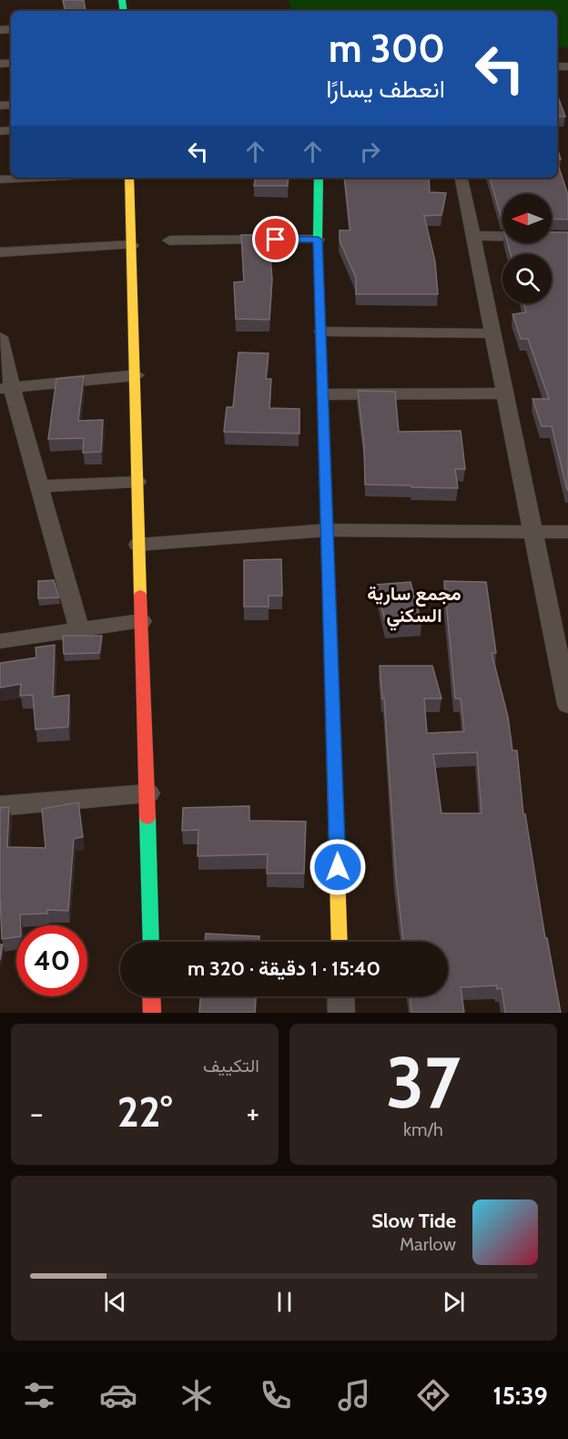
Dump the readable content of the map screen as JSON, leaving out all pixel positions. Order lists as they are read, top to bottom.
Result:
{
  "districts": ["مجمع سارية السكني"],
  "north": "left",
  "page": {
    "turn": ["300 m", "انعطف يسارًا"],
    "limit": "40",
    "trip": "15:40 · 1 دقيقة · 320 m",
    "tile": [
      ["37", "km/h"],
      "التكييف"
    ],
    "heat": ["−", "22°", "+"],
    "song": ["Slow Tide", "Marlow"],
    "tabs": "15:39"
  }
}
